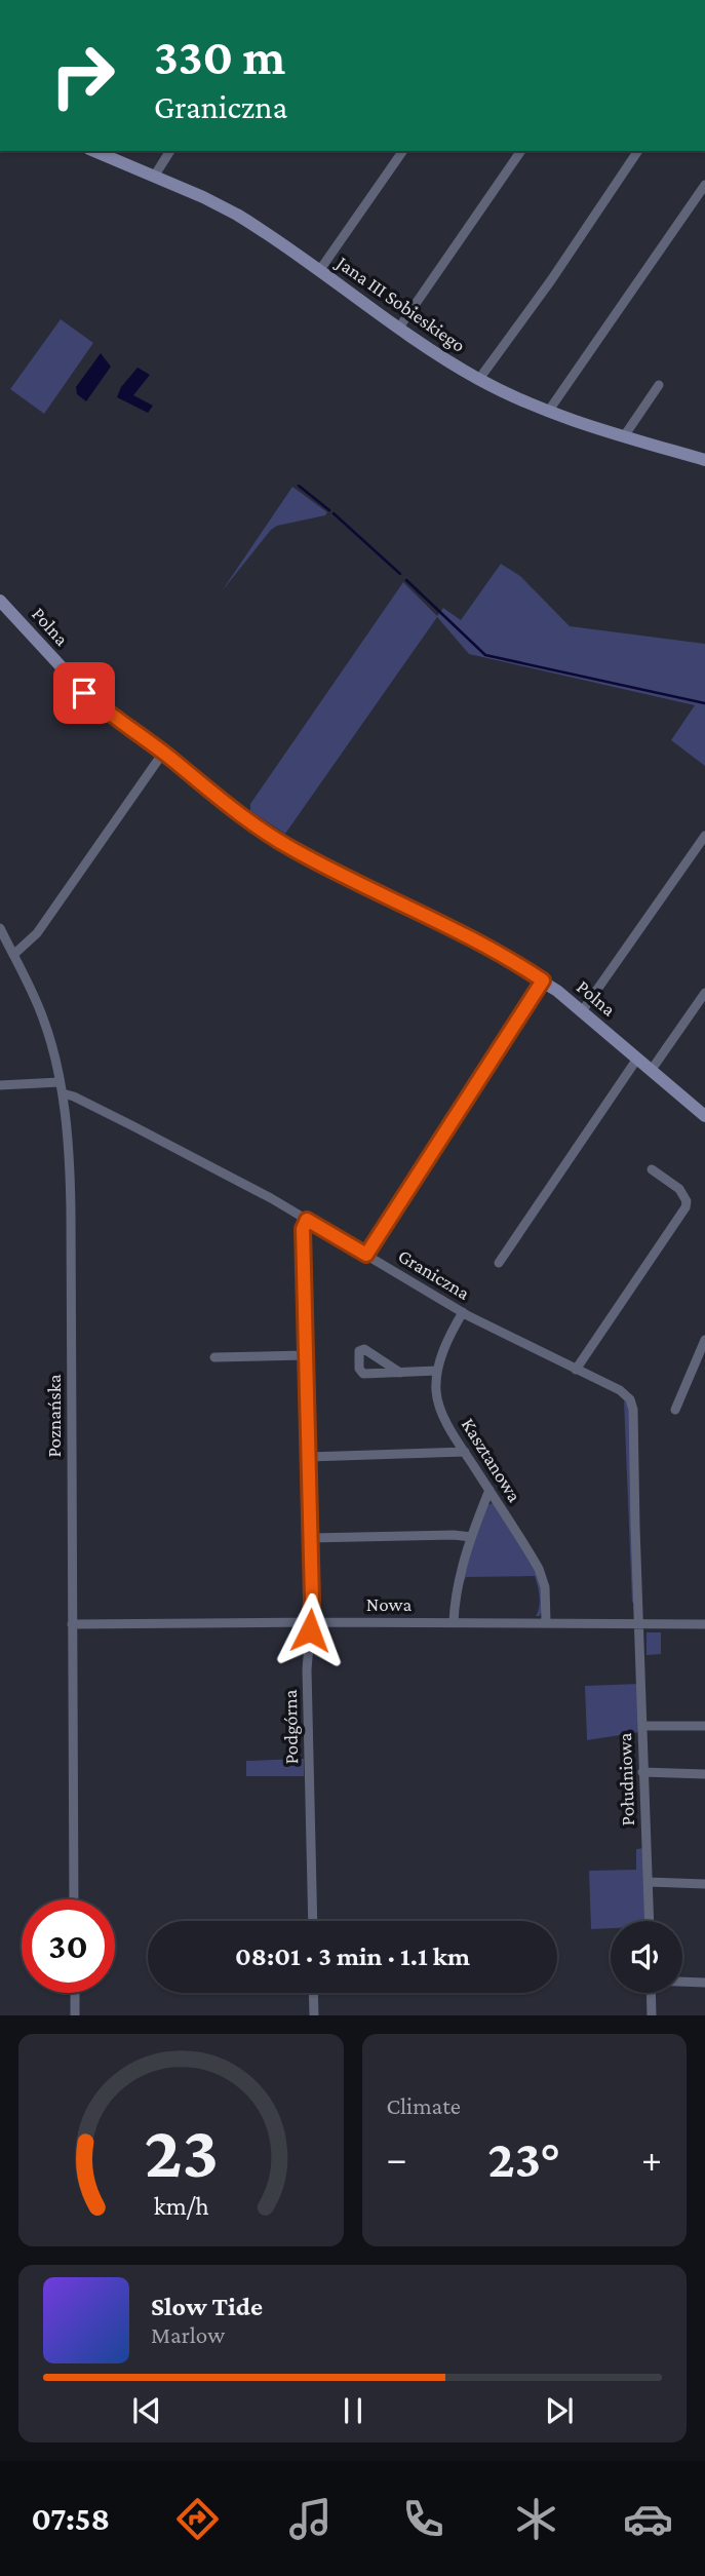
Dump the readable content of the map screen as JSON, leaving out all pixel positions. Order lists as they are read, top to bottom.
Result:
{
  "streets": {
    "street": [
      "Jana III Sobieskiego",
      "Polna",
      "Graniczna",
      "Poznańska",
      "Kasztanowa",
      "Nowa",
      "Podgórna",
      "Południowa"
    ]
  },
  "crossings": [
    ["Graniczna", "Poznańska"],
    ["Graniczna", "Kasztanowa"],
    ["Graniczna", "Podgórna"],
    ["Graniczna", "Południowa"],
    ["Poznańska", "Nowa"],
    ["Kasztanowa", "Nowa"],
    ["Nowa", "Podgórna"],
    ["Nowa", "Południowa"]
  ],
  "page": {
    "turn": ["330 m", "Graniczna"],
    "limit": "30",
    "trip": "08:01 · 3 min · 1.1 km",
    "tile": "Climate",
    "heat": ["−", "23°", "+"],
    "song": ["Slow Tide", "Marlow"],
    "tabs": "07:58",
    "gauge": ["23", "km/h"]
  }
}
